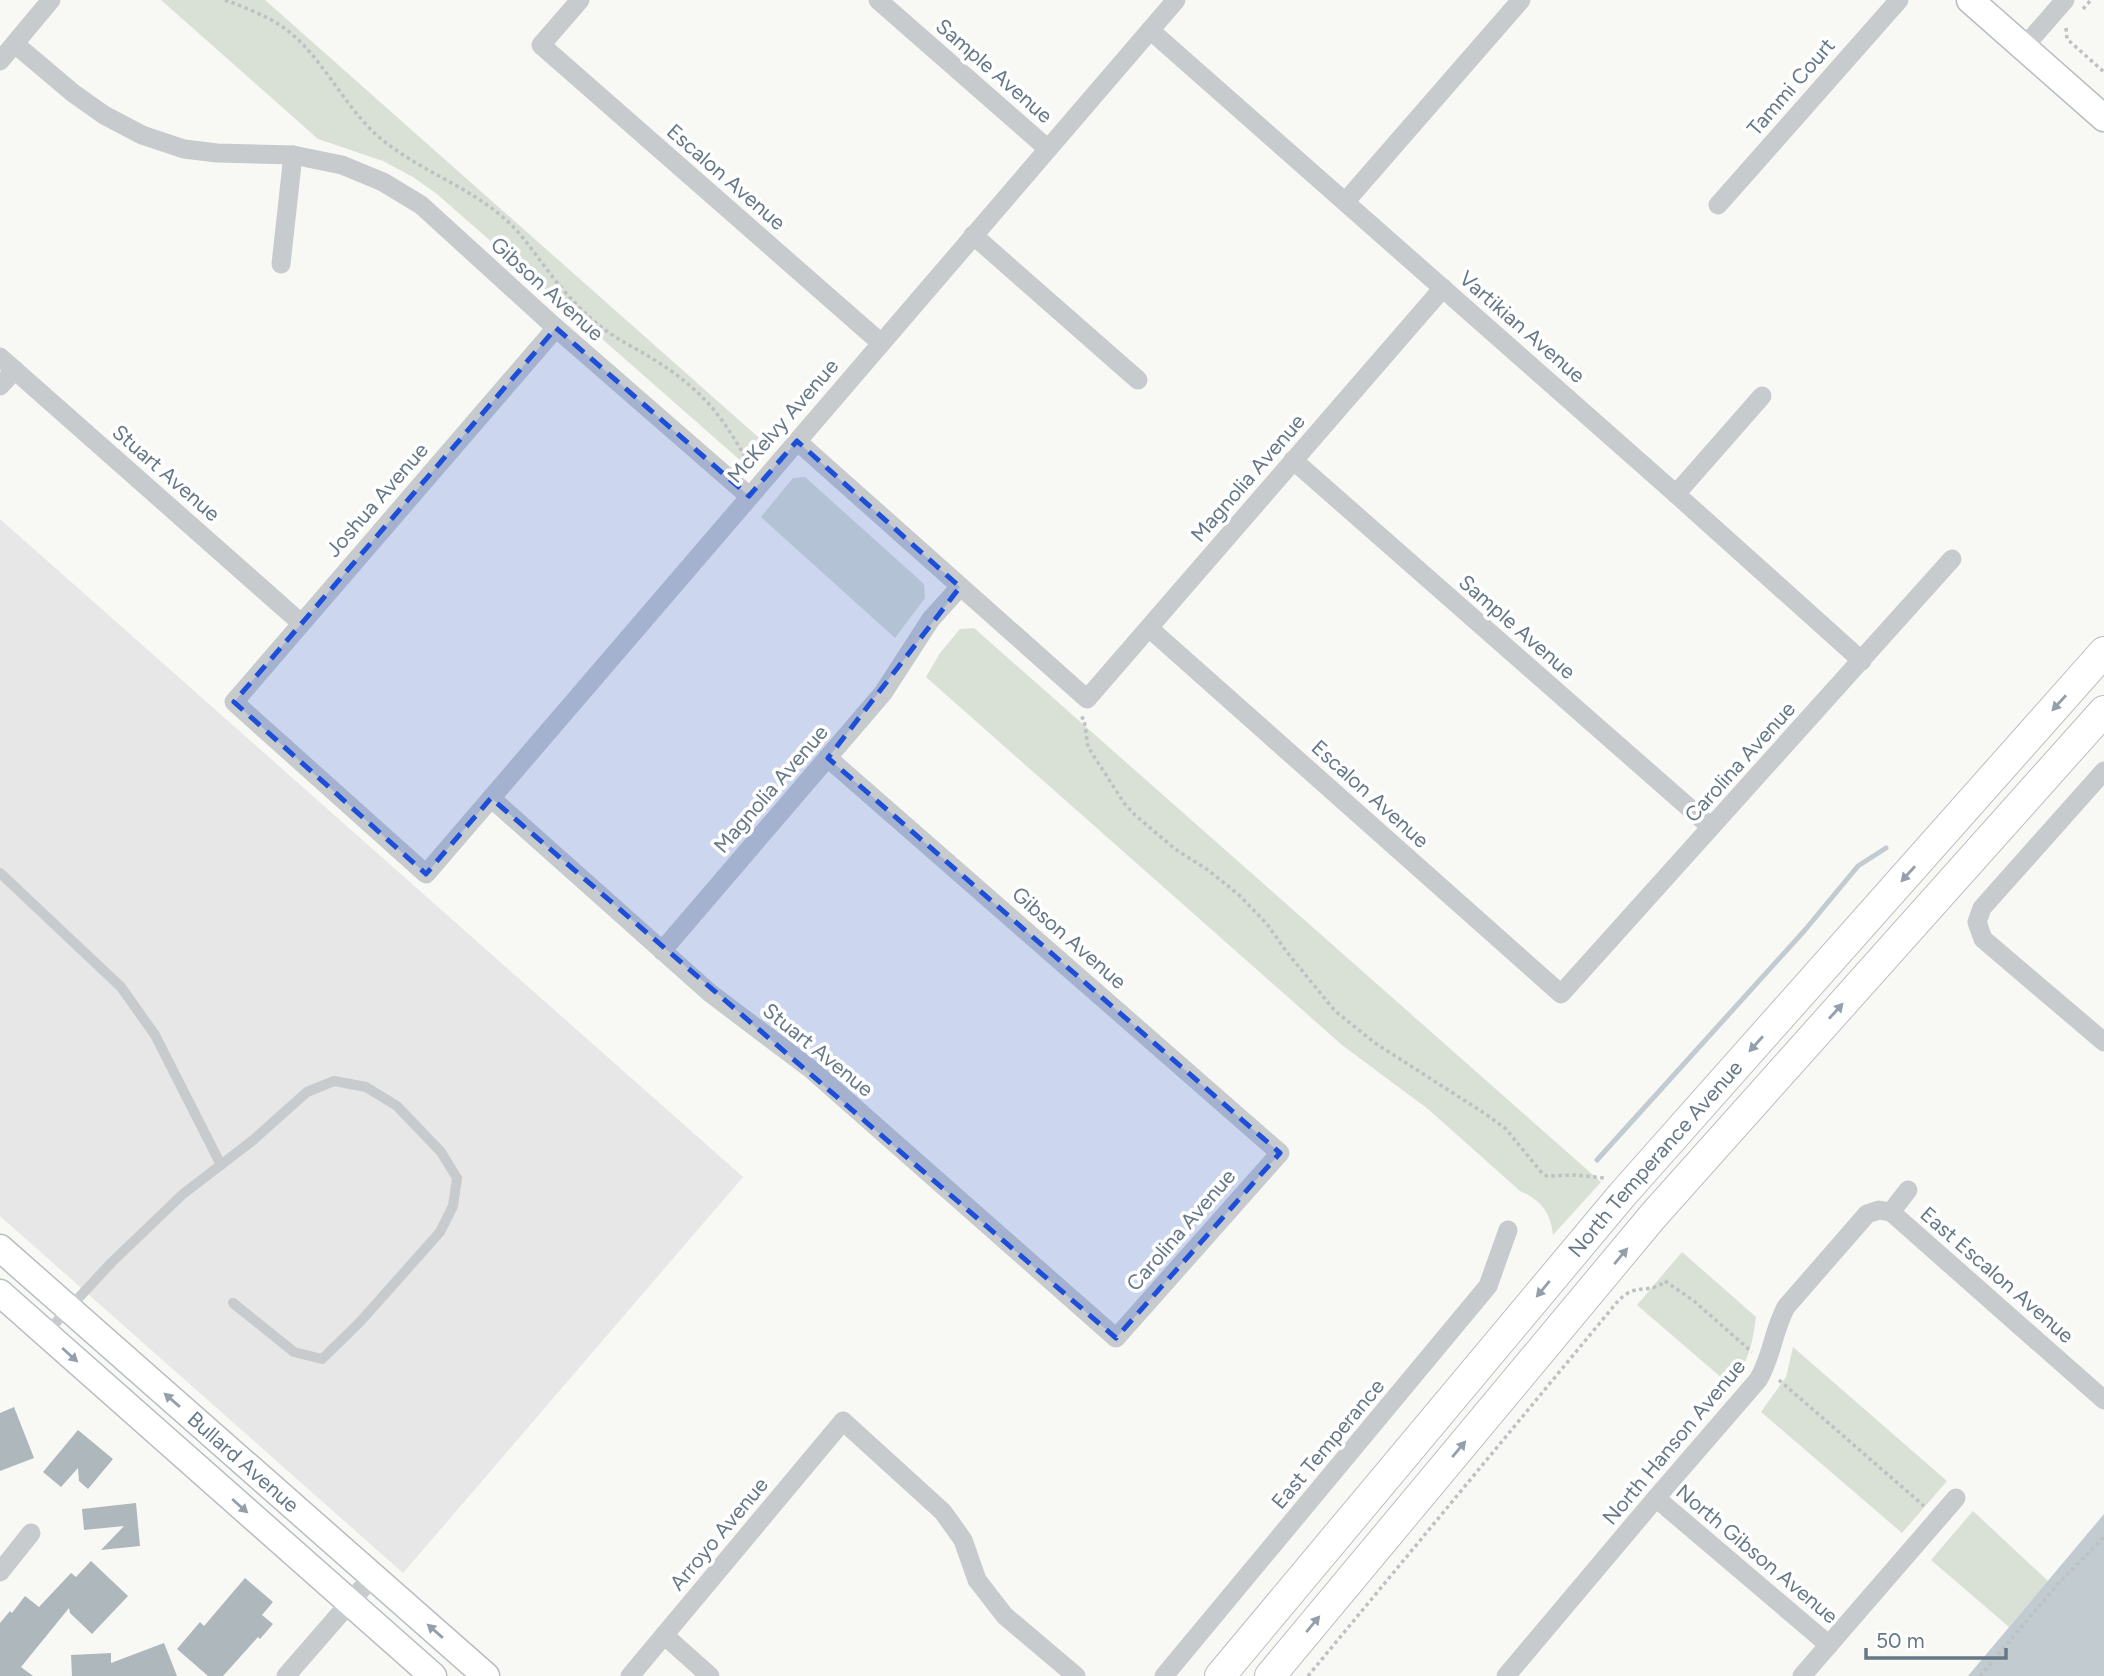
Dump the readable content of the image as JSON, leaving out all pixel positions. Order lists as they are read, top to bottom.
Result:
{
  "streets": {
    "main road": ["North Temperance Avenue", "Bullard Avenue"],
    "street": [
      "Sample Avenue",
      "Tammi Court",
      "Escalon Avenue",
      "Gibson Avenue",
      "Vartikian Avenue",
      "McKelvy Avenue",
      "Stuart Avenue",
      "Magnolia Avenue",
      "Joshua Avenue",
      "Carolina Avenue",
      "East Escalon Avenue",
      "North Hanson Avenue",
      "East Temperance",
      "Arroyo Avenue",
      "North Gibson Avenue"
    ]
  },
  "crossings": [
    ["Sample Avenue", "McKelvy Avenue"],
    ["Sample Avenue", "Magnolia Avenue"],
    ["Sample Avenue", "Carolina Avenue"],
    ["Escalon Avenue", "McKelvy Avenue"],
    ["Escalon Avenue", "Magnolia Avenue"],
    ["Escalon Avenue", "Carolina Avenue"],
    ["Gibson Avenue", "McKelvy Avenue"],
    ["Gibson Avenue", "Magnolia Avenue"],
    ["Gibson Avenue", "Joshua Avenue"],
    ["Gibson Avenue", "Carolina Avenue"],
    ["Vartikian Avenue", "McKelvy Avenue"],
    ["Vartikian Avenue", "Magnolia Avenue"],
    ["Vartikian Avenue", "Carolina Avenue"],
    ["McKelvy Avenue", "Stuart Avenue"],
    ["McKelvy Avenue", "Joshua Avenue"],
    ["Stuart Avenue", "Magnolia Avenue"],
    ["Stuart Avenue", "Joshua Avenue"],
    ["Stuart Avenue", "Carolina Avenue"],
    ["East Escalon Avenue", "North Hanson Avenue"],
    ["North Hanson Avenue", "North Gibson Avenue"]
  ],
  "scale_bar": "50 m"
}
